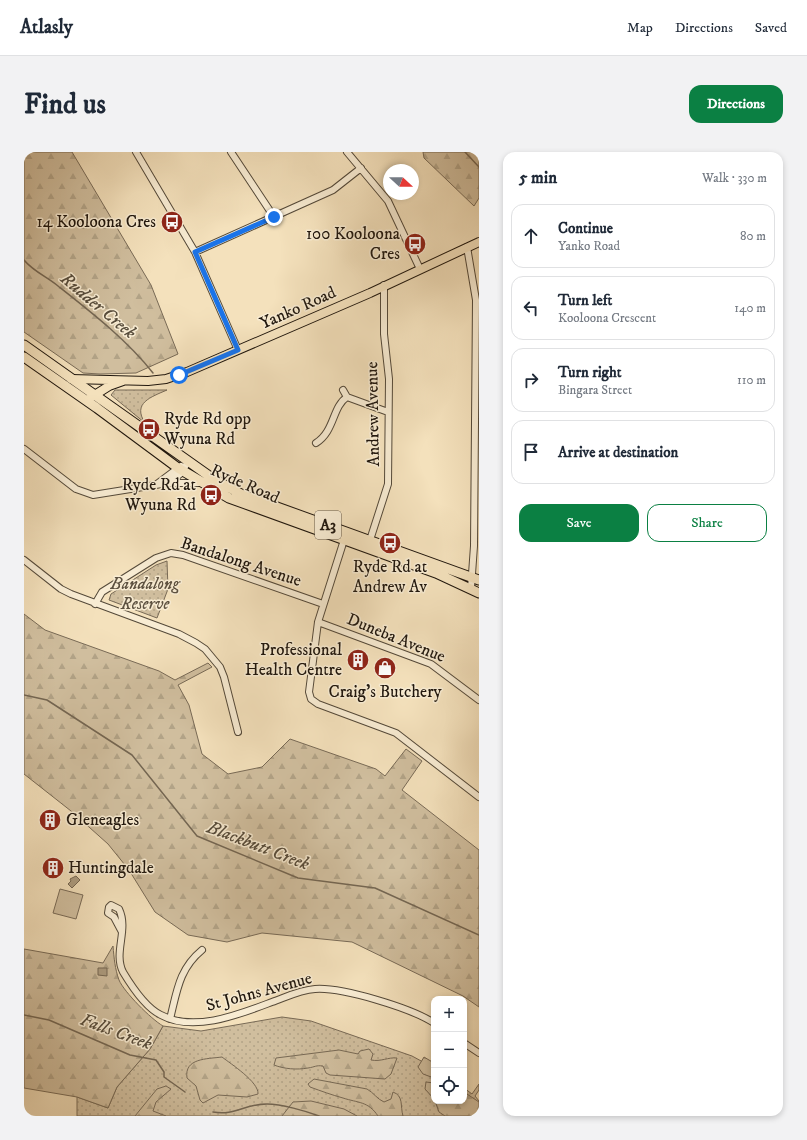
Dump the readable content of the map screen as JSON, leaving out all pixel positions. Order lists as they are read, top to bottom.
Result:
{
  "streets": {
    "highway": ["Ryde Road", "A3"],
    "main road": ["Yanko Road"],
    "street": [
      "Andrew Avenue",
      "Bandalong Avenue",
      "Duneba Avenue",
      "St Johns Avenue"
    ]
  },
  "crossings": [
    ["Yanko Road", "Andrew Avenue"],
    ["Yanko Road", "Ryde Road"],
    ["Andrew Avenue", "Ryde Road"]
  ],
  "water": ["Rudder Creek", "Blackbutt Creek", "Falls Creek"],
  "parks": ["Bandalong Reserve"],
  "places": {
    "bus stop": [
      "14 Kooloona Cres",
      "100 Kooloona Cres",
      "Ryde Rd opp Wyuna Rd",
      "Ryde Rd at Wyuna Rd",
      "Ryde Rd at Andrew Av"
    ],
    "building": ["Professional Health Centre", "Gleneagles", "Huntingdale"],
    "shop": ["Craig's Butchery"]
  },
  "north": "right",
  "page": {
    "header": "Atlasly",
    "nav": ["Map", "Directions", "Saved"],
    "buttons": [
      "Directions",
      ["Save", "Share"]
    ],
    "title": "Find us",
    "heading": ["5 min", "Walk · 330 m"],
    "list": [
      ["Continue", "Yanko Road", "80 m"],
      ["Turn left", "Kooloona Crescent", "140 m"],
      ["Turn right", "Bingara Street", "110 m"],
      "Arrive at destination"
    ],
    "map_buttons": ["+", "−"]
  }
}
